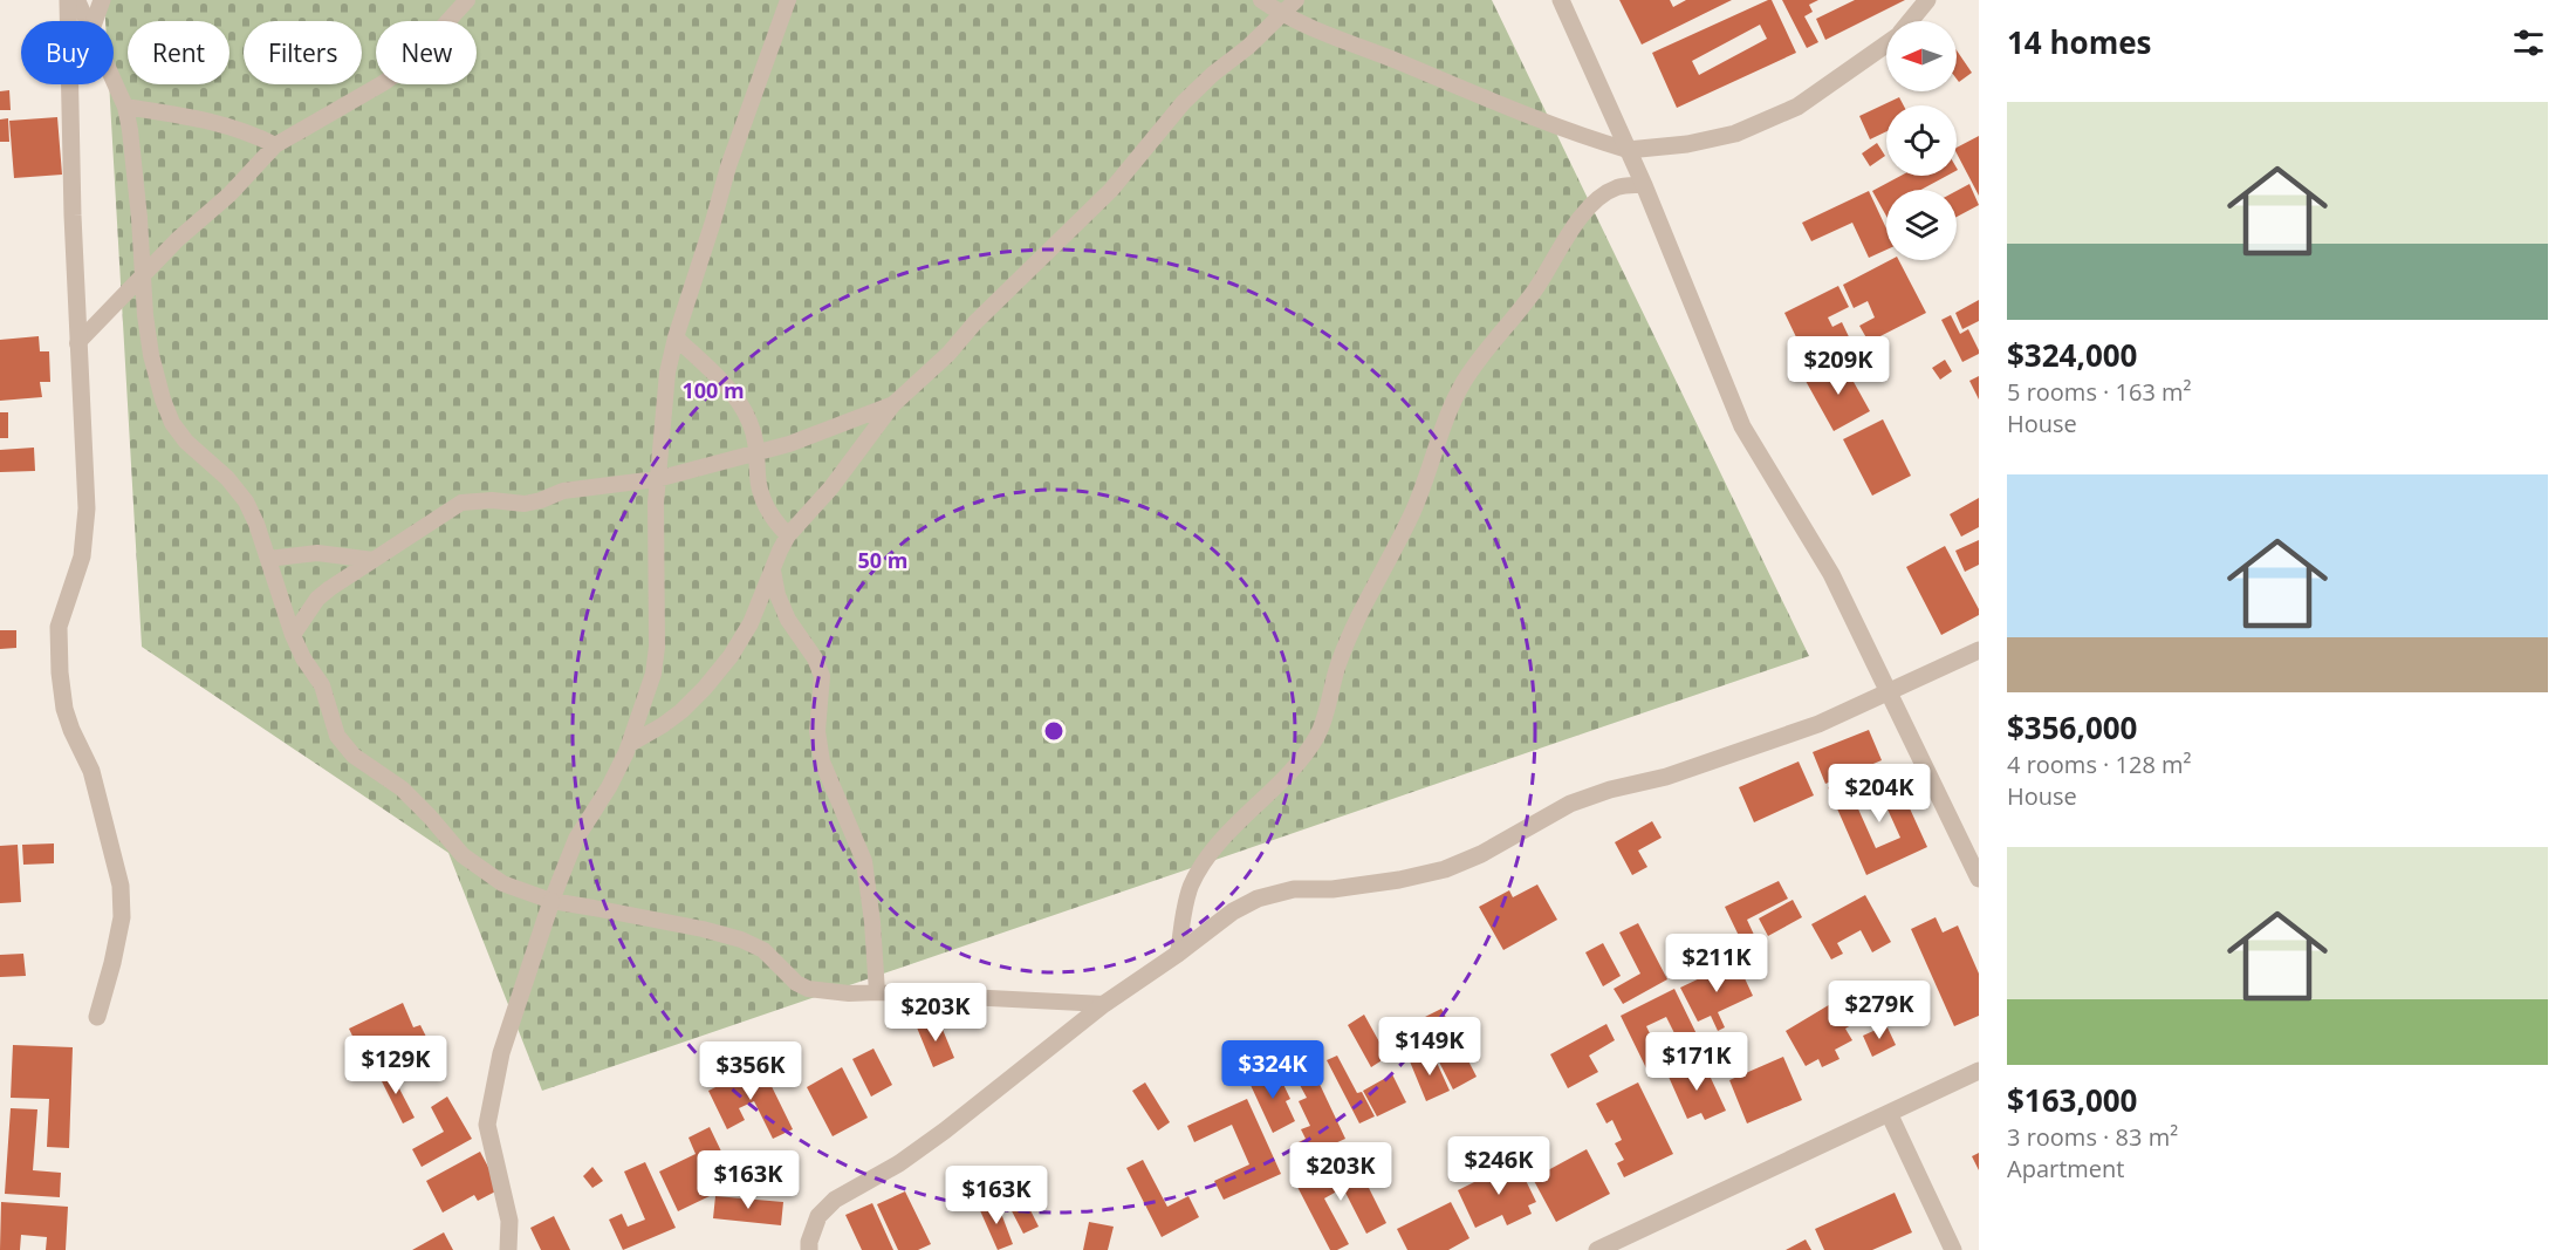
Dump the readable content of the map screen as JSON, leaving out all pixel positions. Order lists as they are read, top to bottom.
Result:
{
  "north": "left",
  "page": {
    "heading": "14 homes",
    "chip": [
      "Buy",
      "Rent",
      "Filters",
      "New"
    ],
    "list": [
      {
        "name": "$324,000",
        "note": "5 rooms · 163 m² · House"
      },
      {
        "name": "$356,000",
        "note": "4 rooms · 128 m² · House"
      },
      {
        "name": "$163,000",
        "note": "3 rooms · 83 m² · Apartment"
      }
    ],
    "price": [
      "$209K",
      "$204K",
      "$211K",
      "$279K",
      "$203K",
      "$149K",
      "$171K",
      "$129K",
      "$324K",
      "$356K",
      "$246K",
      "$203K",
      "$163K",
      "$163K"
    ]
  },
  "rings": ["100 m", "50 m"]
}
